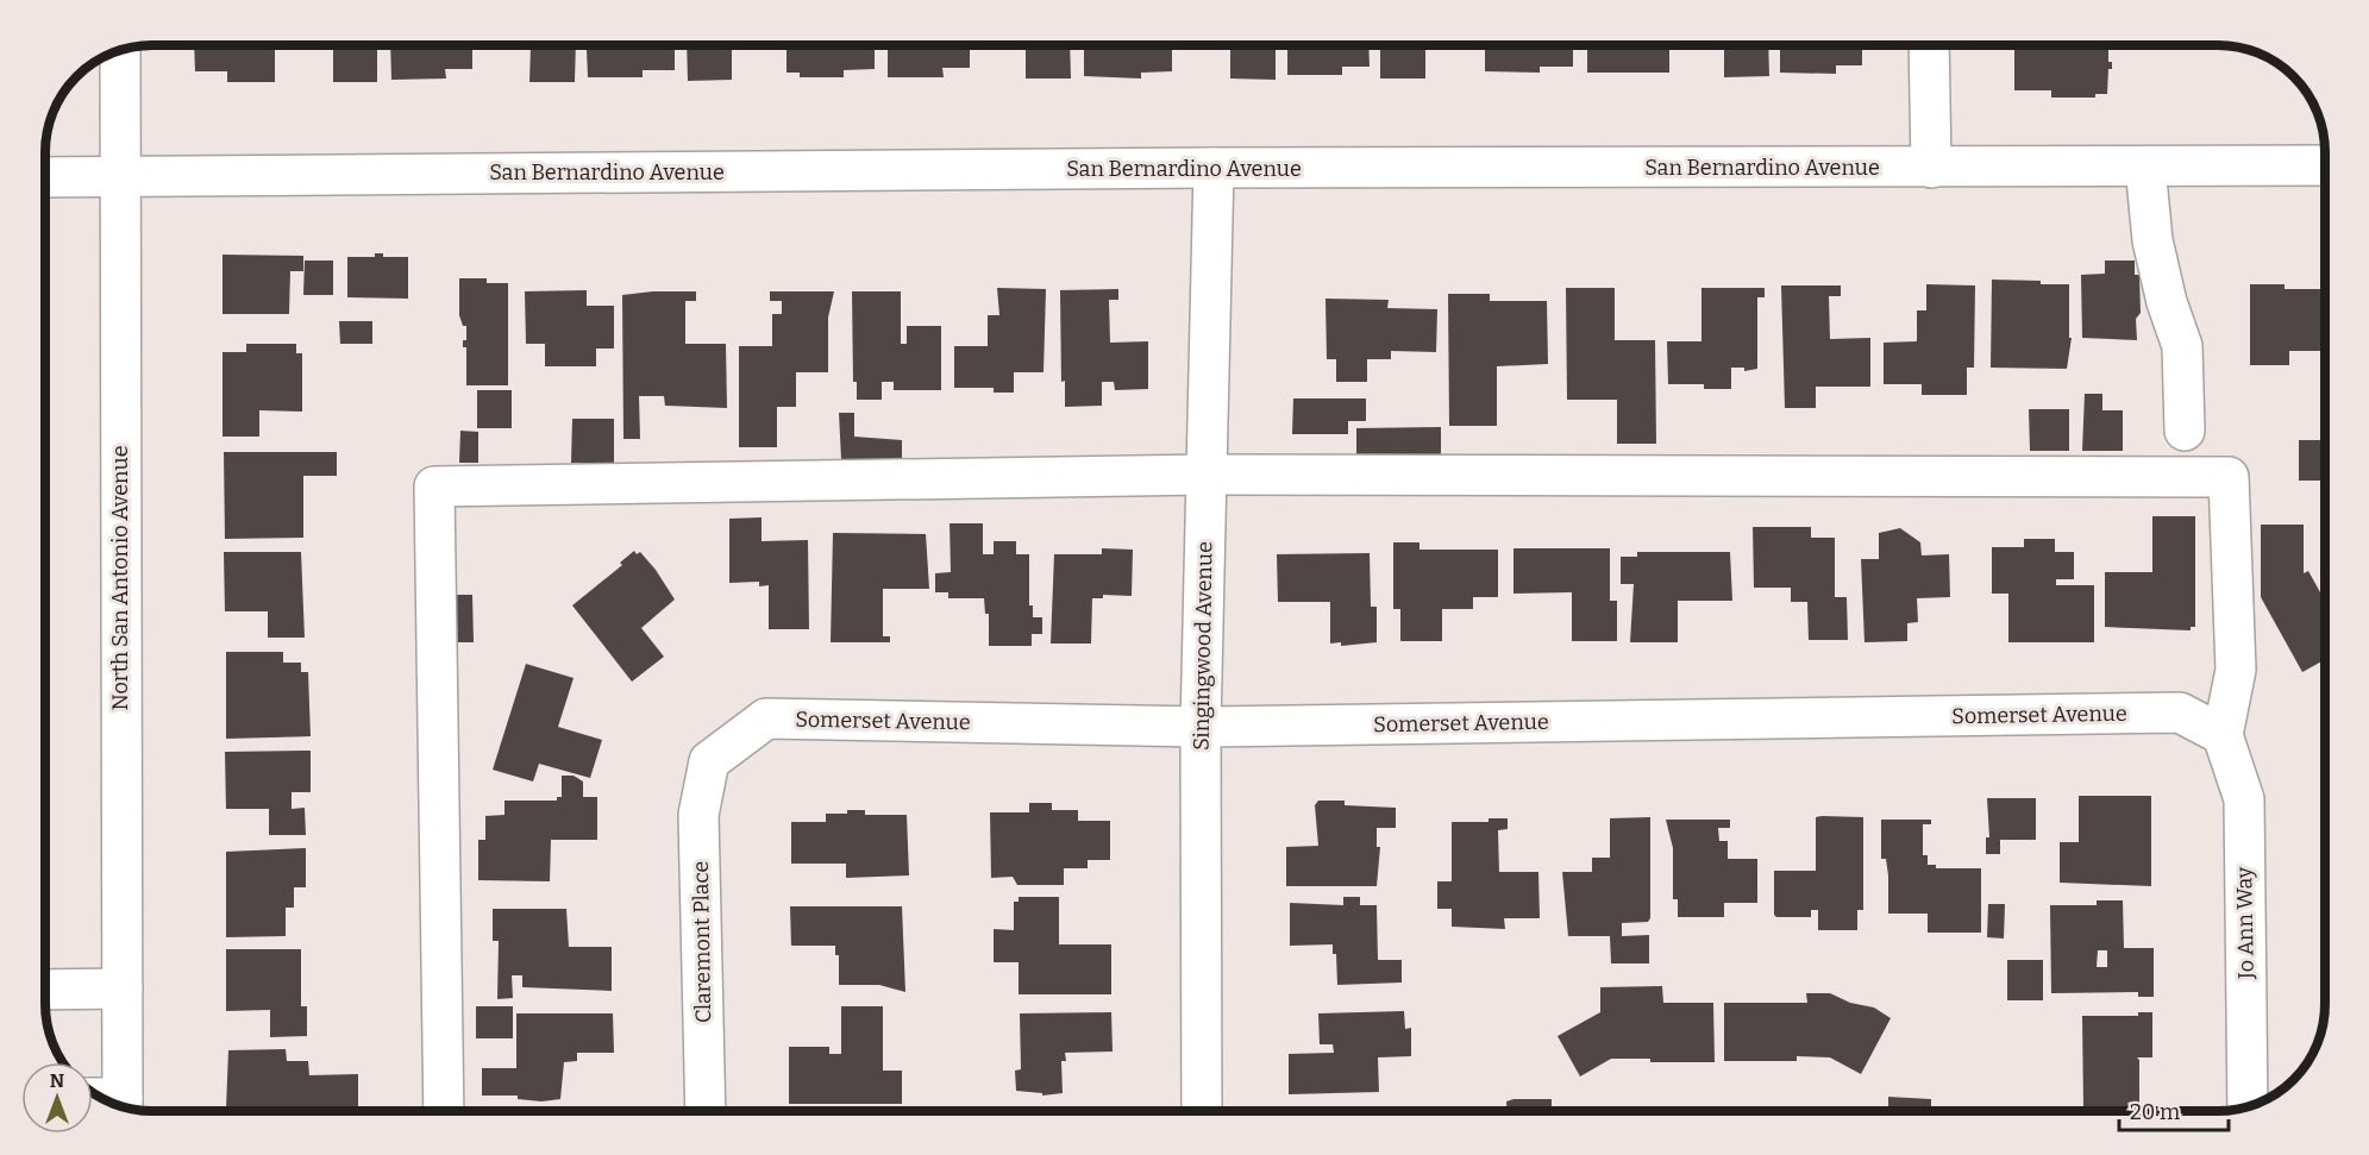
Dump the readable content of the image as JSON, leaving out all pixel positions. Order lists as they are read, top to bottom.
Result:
{
  "streets": {
    "street": [
      "San Bernardino Avenue",
      "North San Antonio Avenue",
      "Singingwood Avenue",
      "Somerset Avenue",
      "Jo Ann Way",
      "Claremont Place"
    ]
  },
  "crossings": [
    ["San Bernardino Avenue", "North San Antonio Avenue"],
    ["San Bernardino Avenue", "Singingwood Avenue"],
    ["Singingwood Avenue", "Somerset Avenue"],
    ["Somerset Avenue", "Jo Ann Way"],
    ["Somerset Avenue", "Claremont Place"]
  ],
  "scale_bar": "20 m",
  "north": "top"
}
